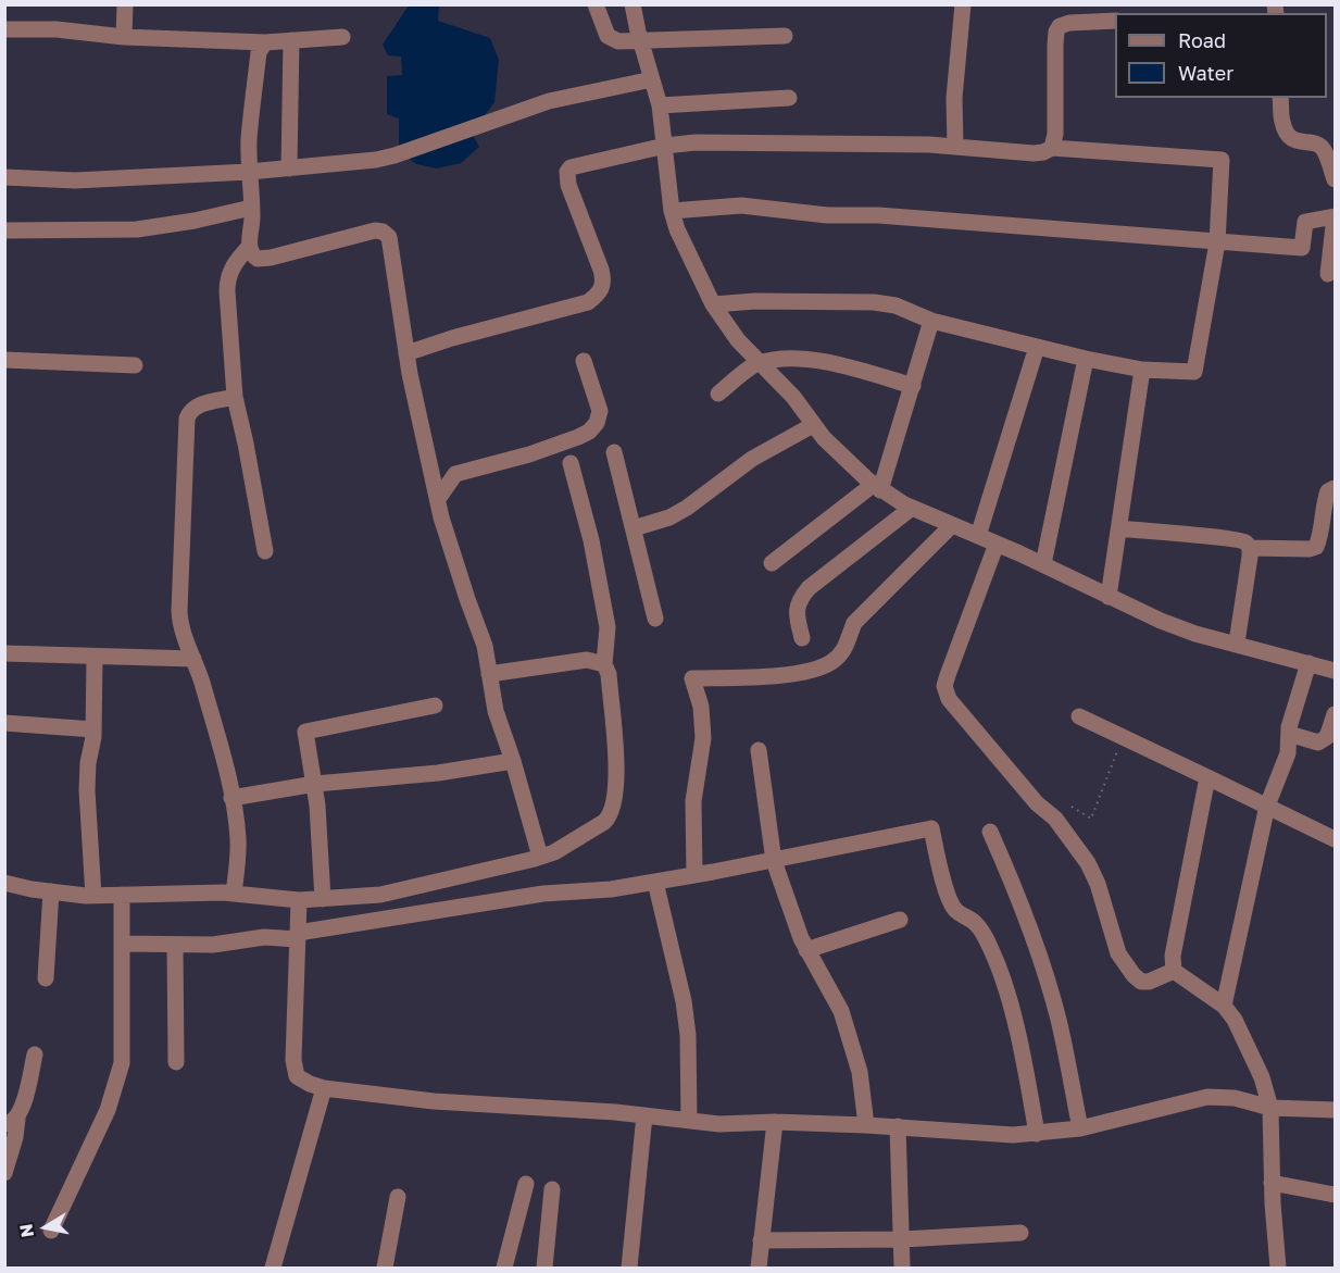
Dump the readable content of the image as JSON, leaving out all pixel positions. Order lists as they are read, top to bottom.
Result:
{
  "legend": ["Road", "Water"],
  "north": "left"
}
